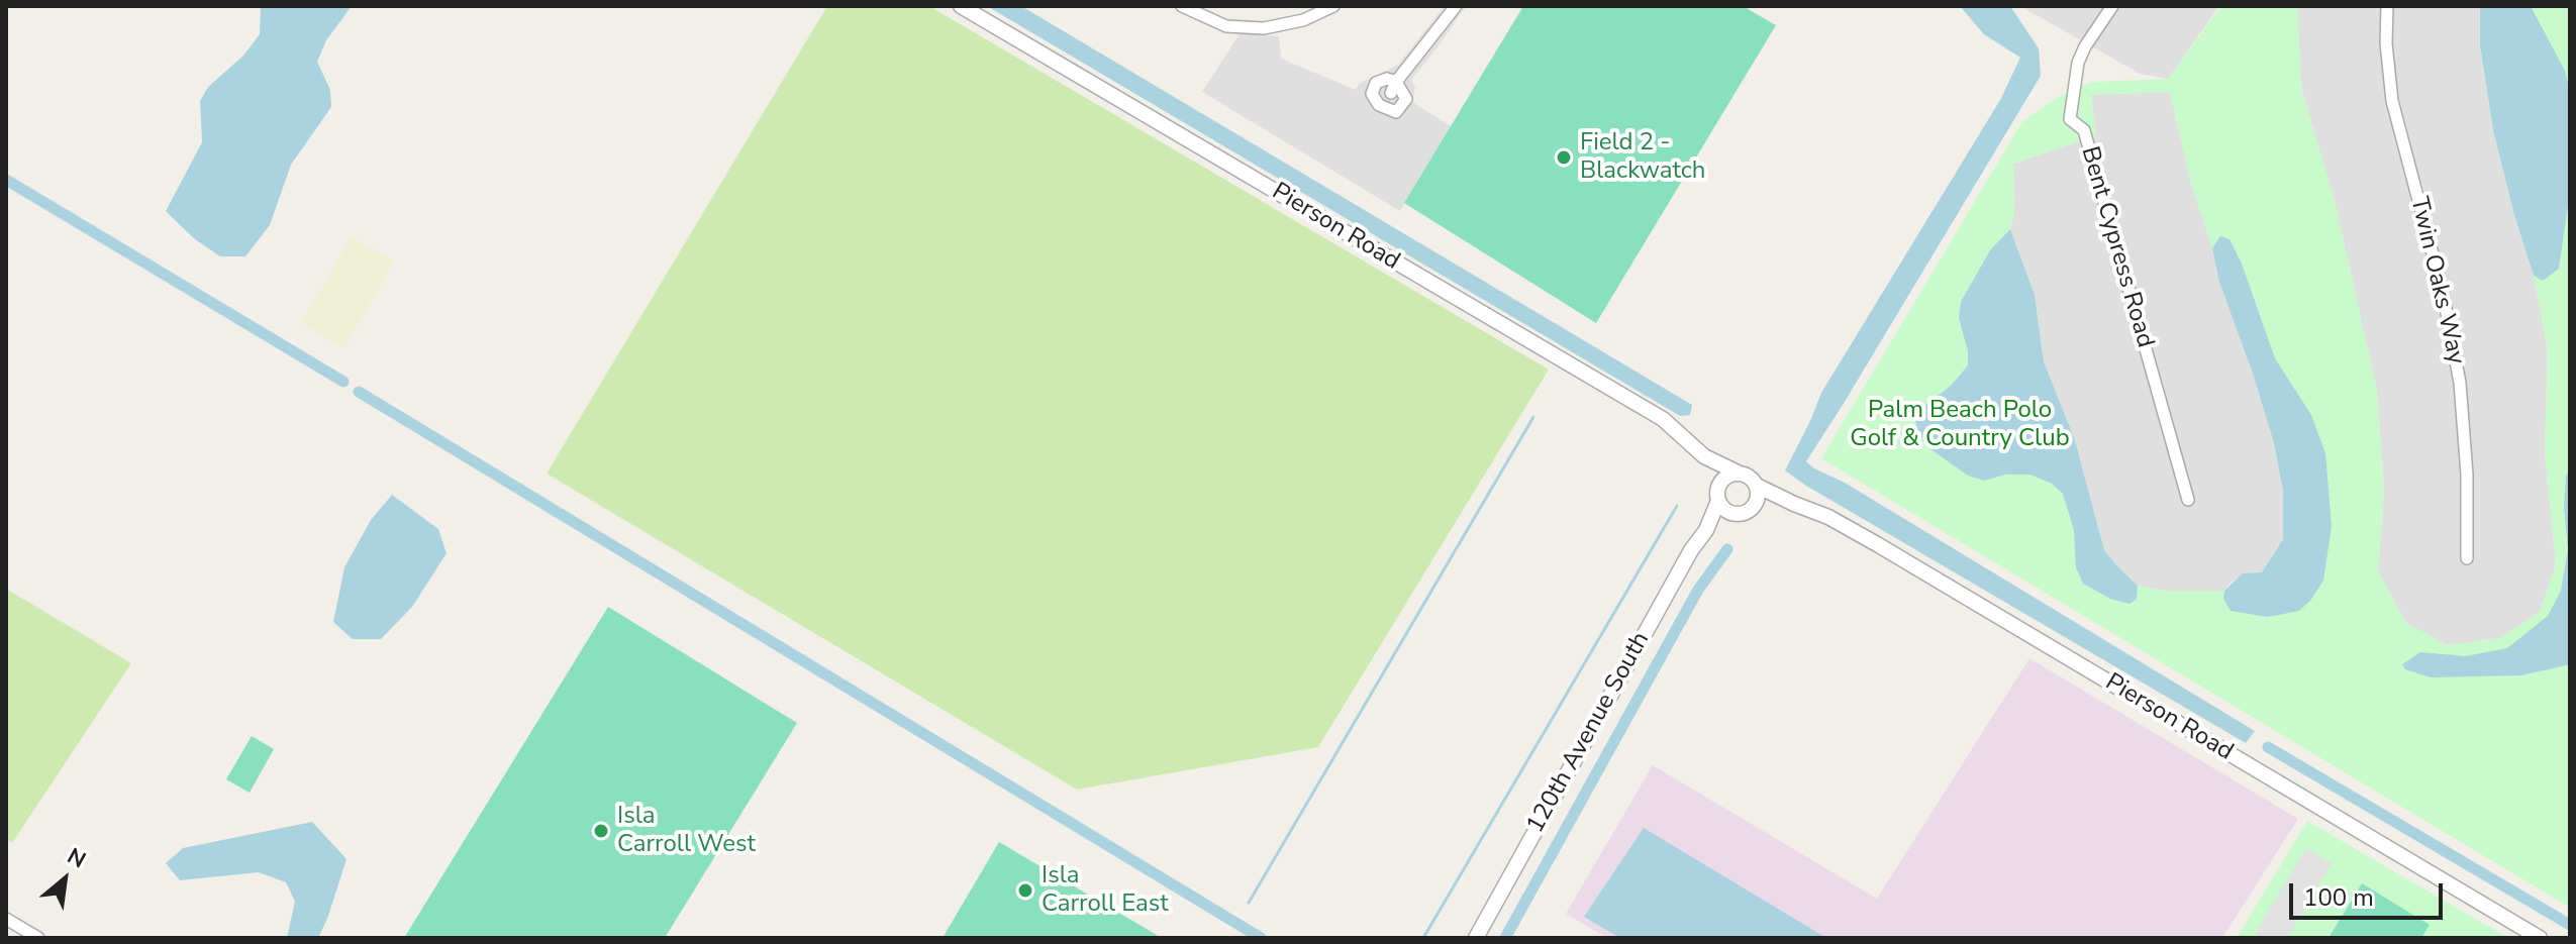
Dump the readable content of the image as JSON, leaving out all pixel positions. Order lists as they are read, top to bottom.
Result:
{
  "streets": {
    "street": [
      "Pierson Road",
      "Bent Cypress Road",
      "Twin Oaks Way",
      "120th Avenue South"
    ]
  },
  "crossings": [
    ["Pierson Road", "120th Avenue South"]
  ],
  "parks": ["Palm Beach Polo Golf & Country Club"],
  "places": ["Field 2 - Blackwatch", "Isla Carroll West", "Isla Carroll East"],
  "scale_bar": "100 m",
  "north": "top right"
}
